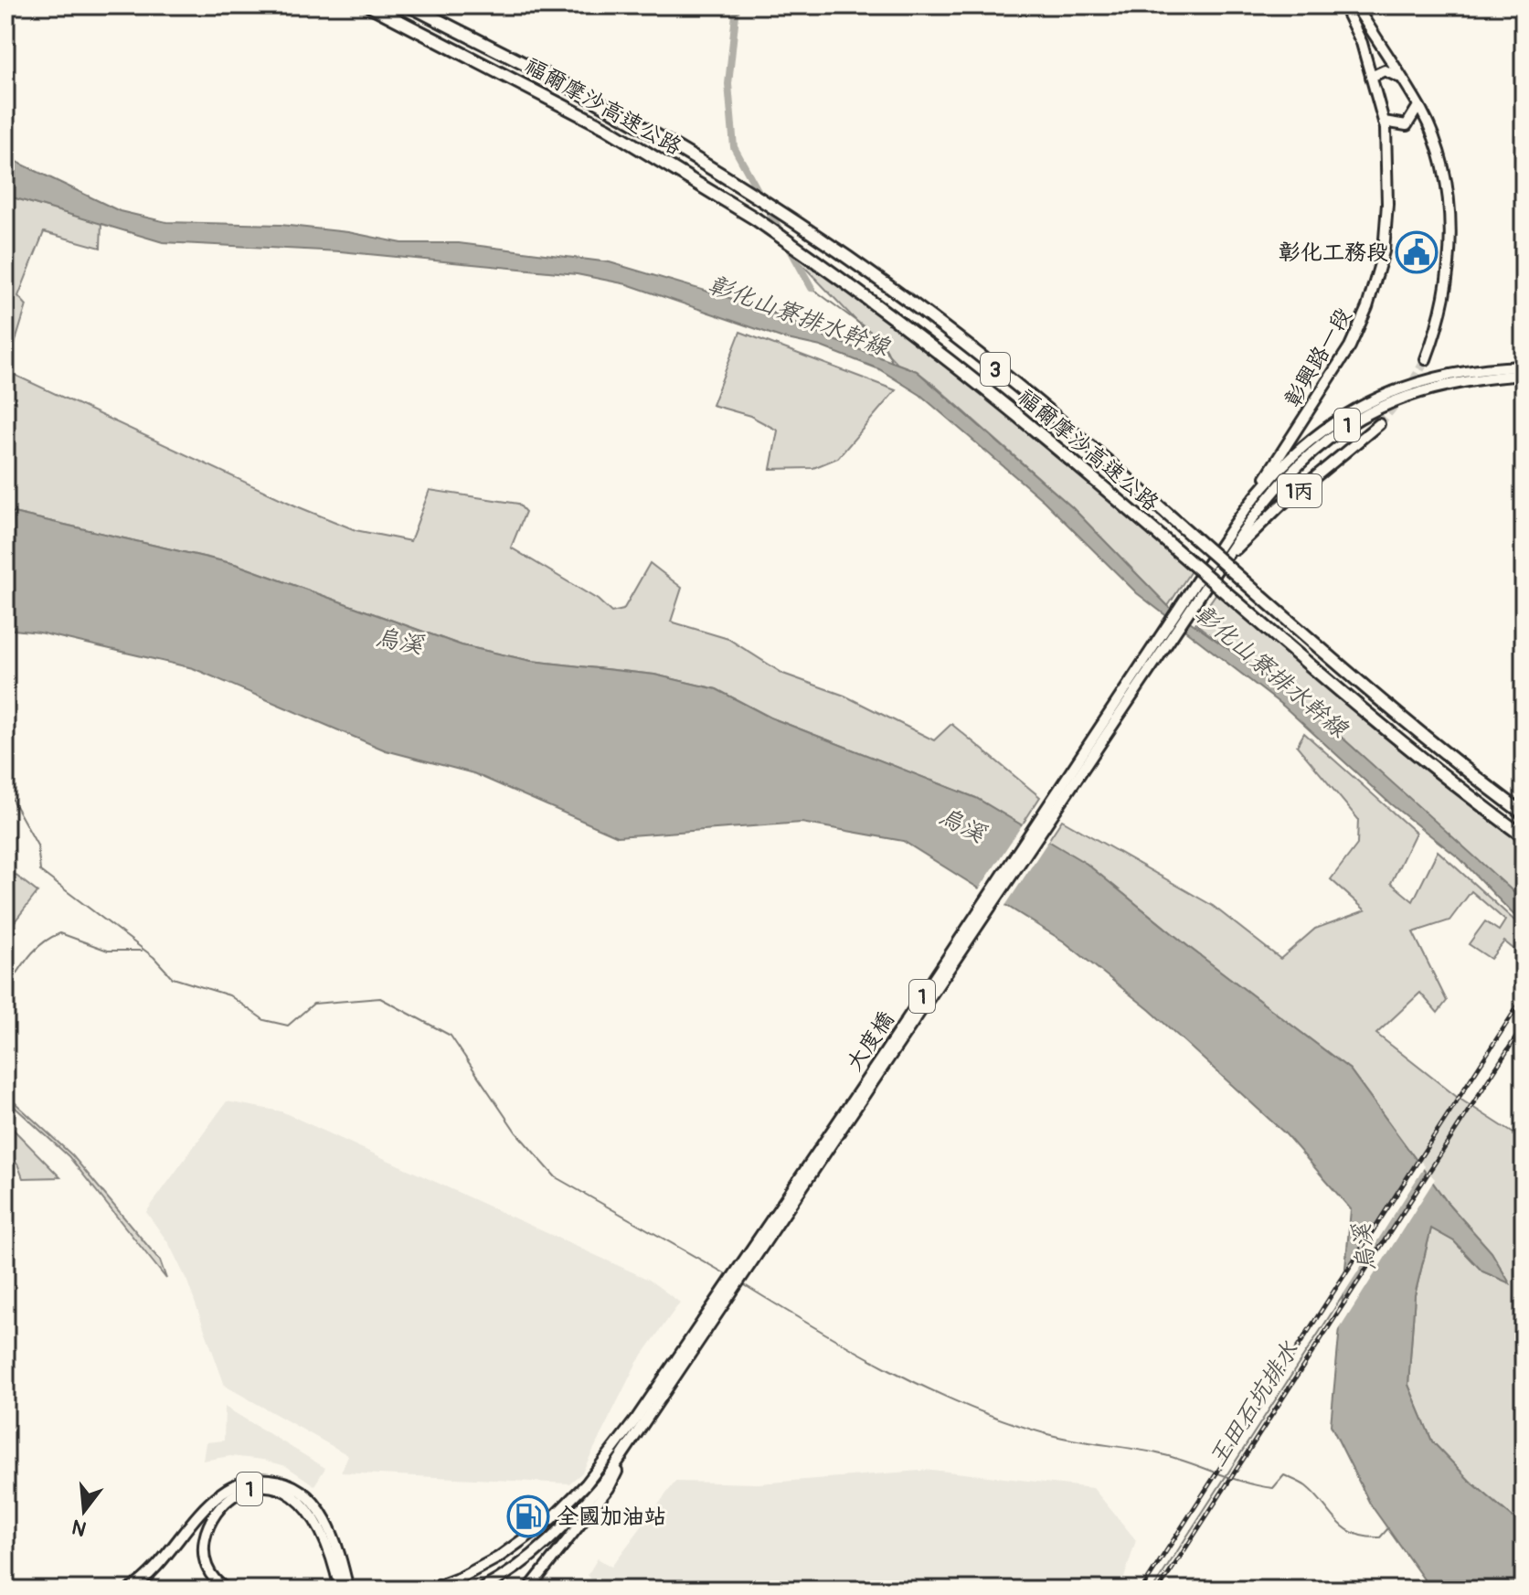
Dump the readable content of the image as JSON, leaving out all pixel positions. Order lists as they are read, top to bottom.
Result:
{
  "streets": {
    "highway": ["福爾摩沙高速公路", "3"],
    "main road": [
      "彰興路一段",
      "1",
      "1丙",
      "大度橋"
    ]
  },
  "crossings": [
    ["彰興路一段", "1"],
    ["彰興路一段", "大度橋"],
    ["1", "1丙"],
    ["1", "大度橋"],
    ["1丙", "大度橋"]
  ],
  "water": ["彰化山寮排水幹線", "烏溪", "王田石坑排水"],
  "places": {
    "public building": ["彰化工務段"],
    "fuel station": ["全國加油站"]
  },
  "north": "bottom"
}
